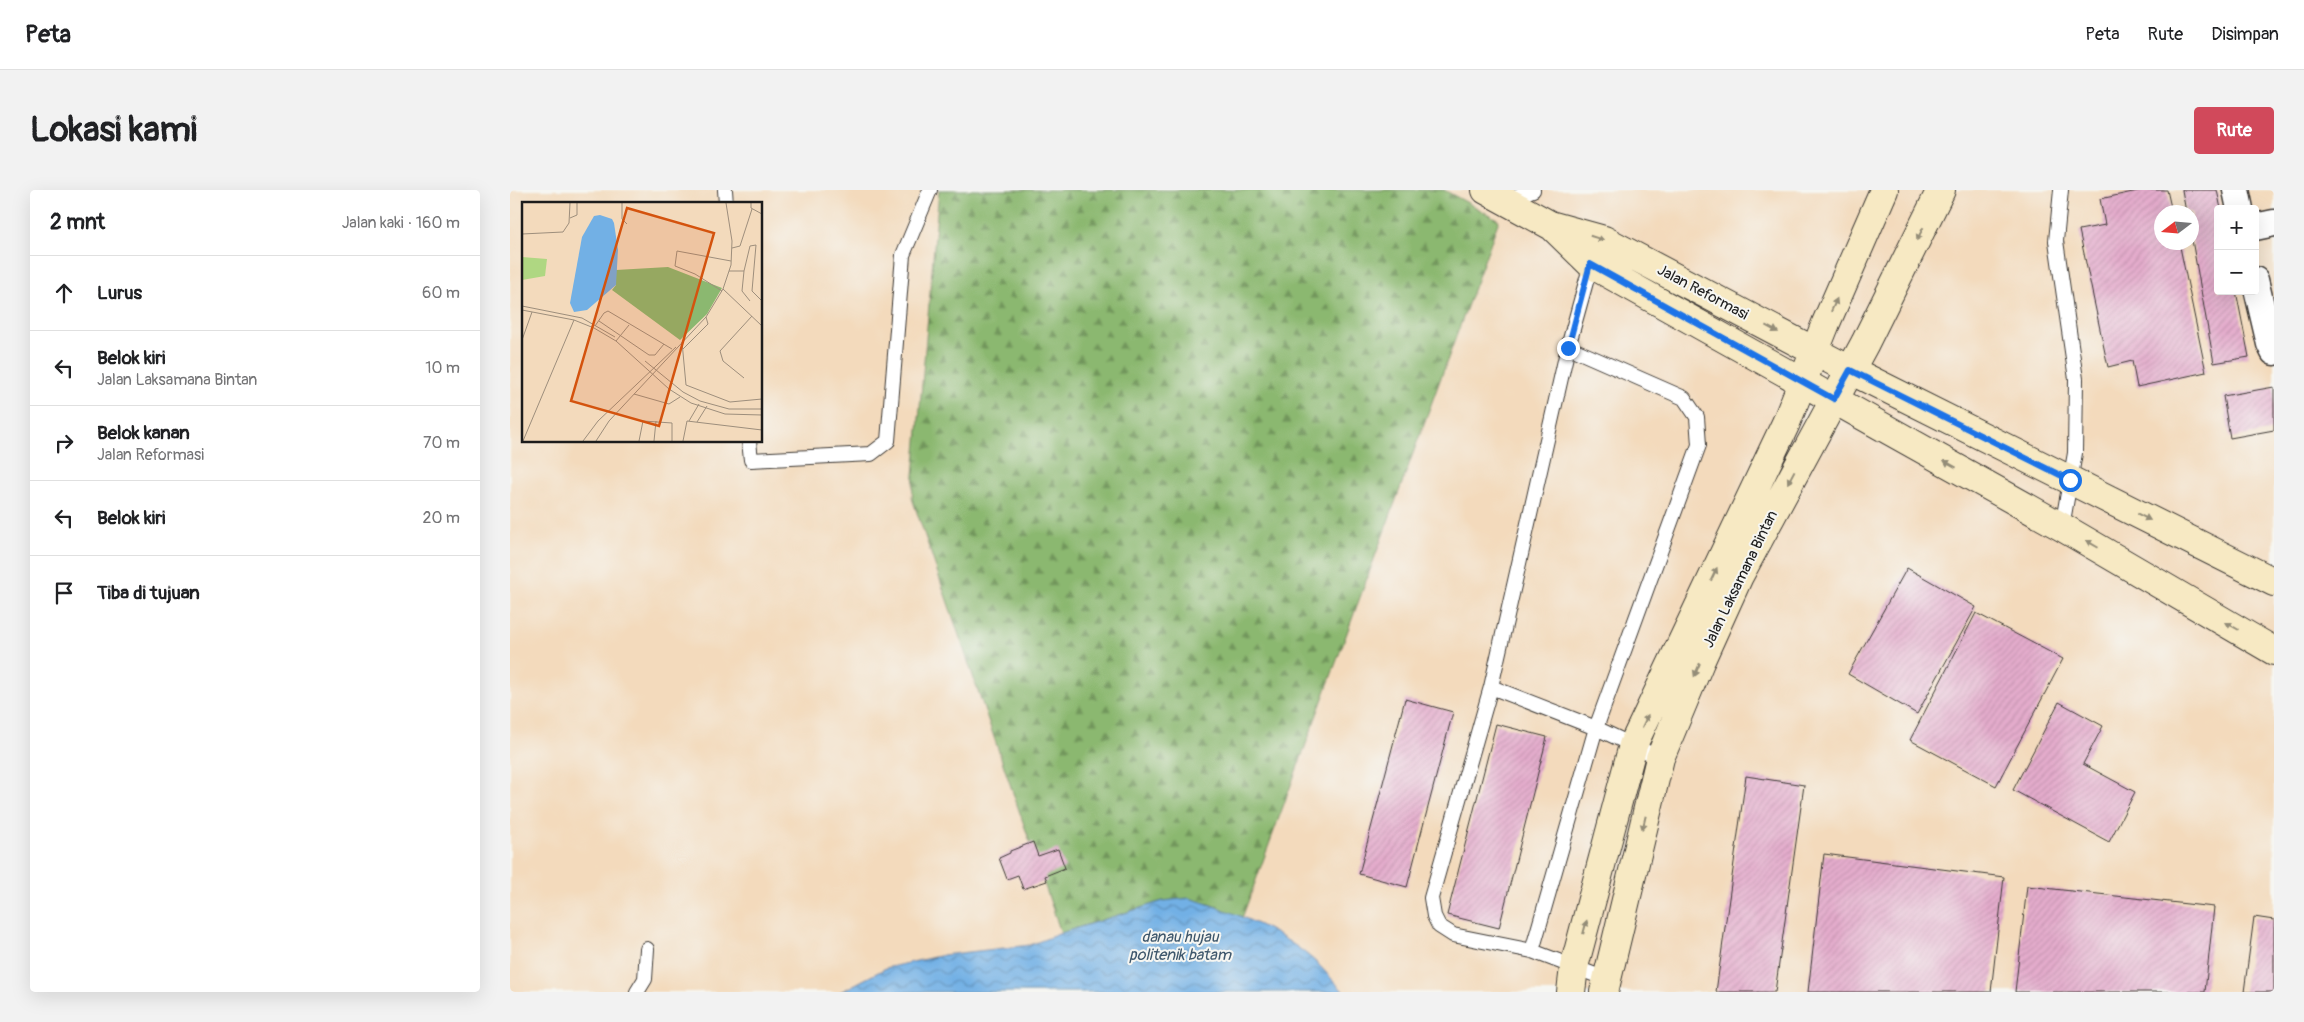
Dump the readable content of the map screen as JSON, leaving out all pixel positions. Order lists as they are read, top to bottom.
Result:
{
  "streets": {
    "main road": ["Jalan Reformasi", "Jalan Laksamana Bintan"]
  },
  "crossings": [
    ["Jalan Reformasi", "Jalan Laksamana Bintan"]
  ],
  "water": ["danau hujau politenik batam"],
  "north": "left",
  "page": {
    "header": "Peta",
    "nav": ["Peta", "Rute", "Disimpan"],
    "buttons": "Rute",
    "title": "Lokasi kami",
    "heading": ["2 mnt", "Jalan kaki · 160 m"],
    "map_buttons": ["+", "−"],
    "list": [
      ["Lurus", "60 m"],
      ["Belok kiri", "Jalan Laksamana Bintan", "10 m"],
      ["Belok kanan", "Jalan Reformasi", "70 m"],
      ["Belok kiri", "20 m"],
      "Tiba di tujuan"
    ]
  }
}
